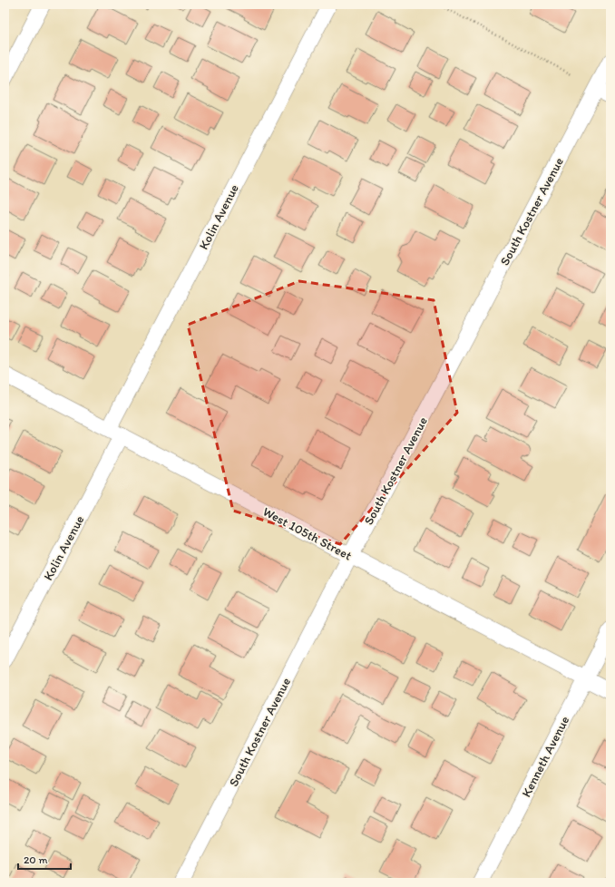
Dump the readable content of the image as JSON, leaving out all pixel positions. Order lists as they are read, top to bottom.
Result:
{
  "streets": {
    "street": [
      "South Kostner Avenue",
      "Kolin Avenue",
      "West 105th Street",
      "Kenneth Avenue"
    ]
  },
  "crossings": [
    ["South Kostner Avenue", "West 105th Street"],
    ["Kolin Avenue", "West 105th Street"],
    ["West 105th Street", "Kenneth Avenue"]
  ],
  "scale_bar": "20 m"
}
